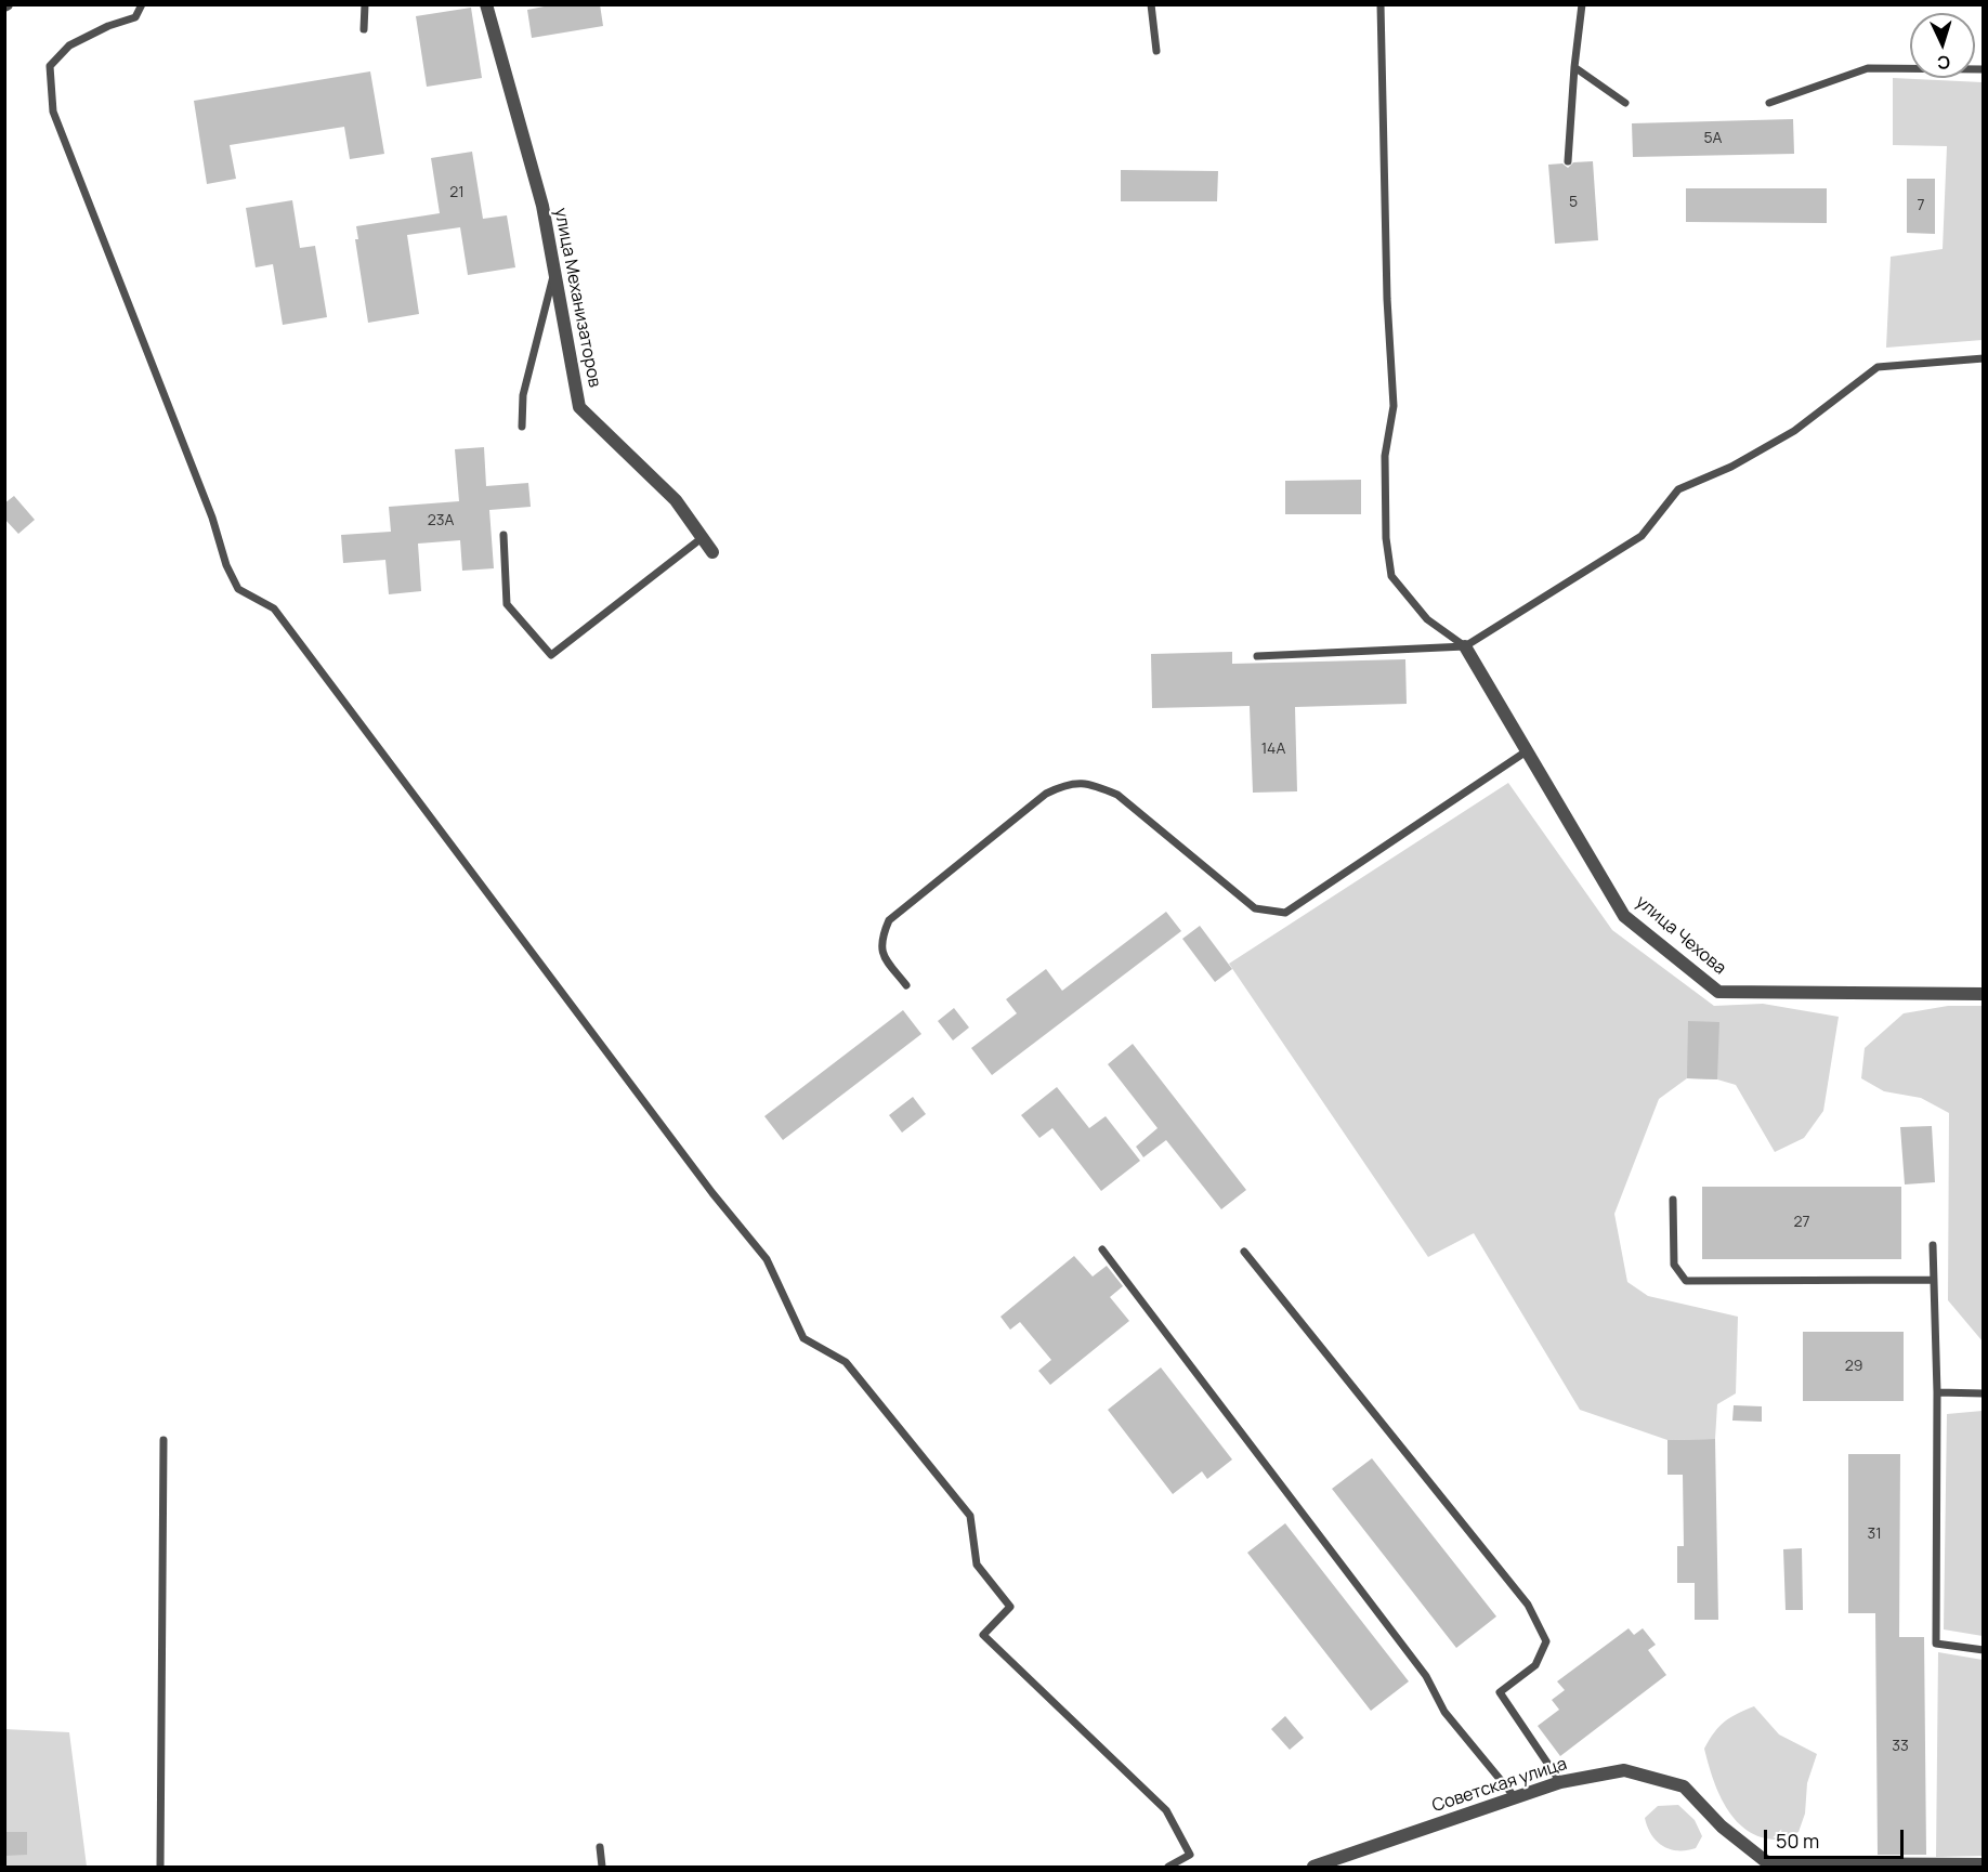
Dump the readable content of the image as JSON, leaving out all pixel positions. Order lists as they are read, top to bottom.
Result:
{
  "streets": {
    "street": ["улица Механизаторов", "улица Чехова", "Советская улица"]
  },
  "house_numbers": [
    "5А",
    "21",
    "5",
    "7",
    "23А",
    "14А",
    "27",
    "29",
    "31",
    "33"
  ],
  "scale_bar": "50 m",
  "north": "bottom"
}
